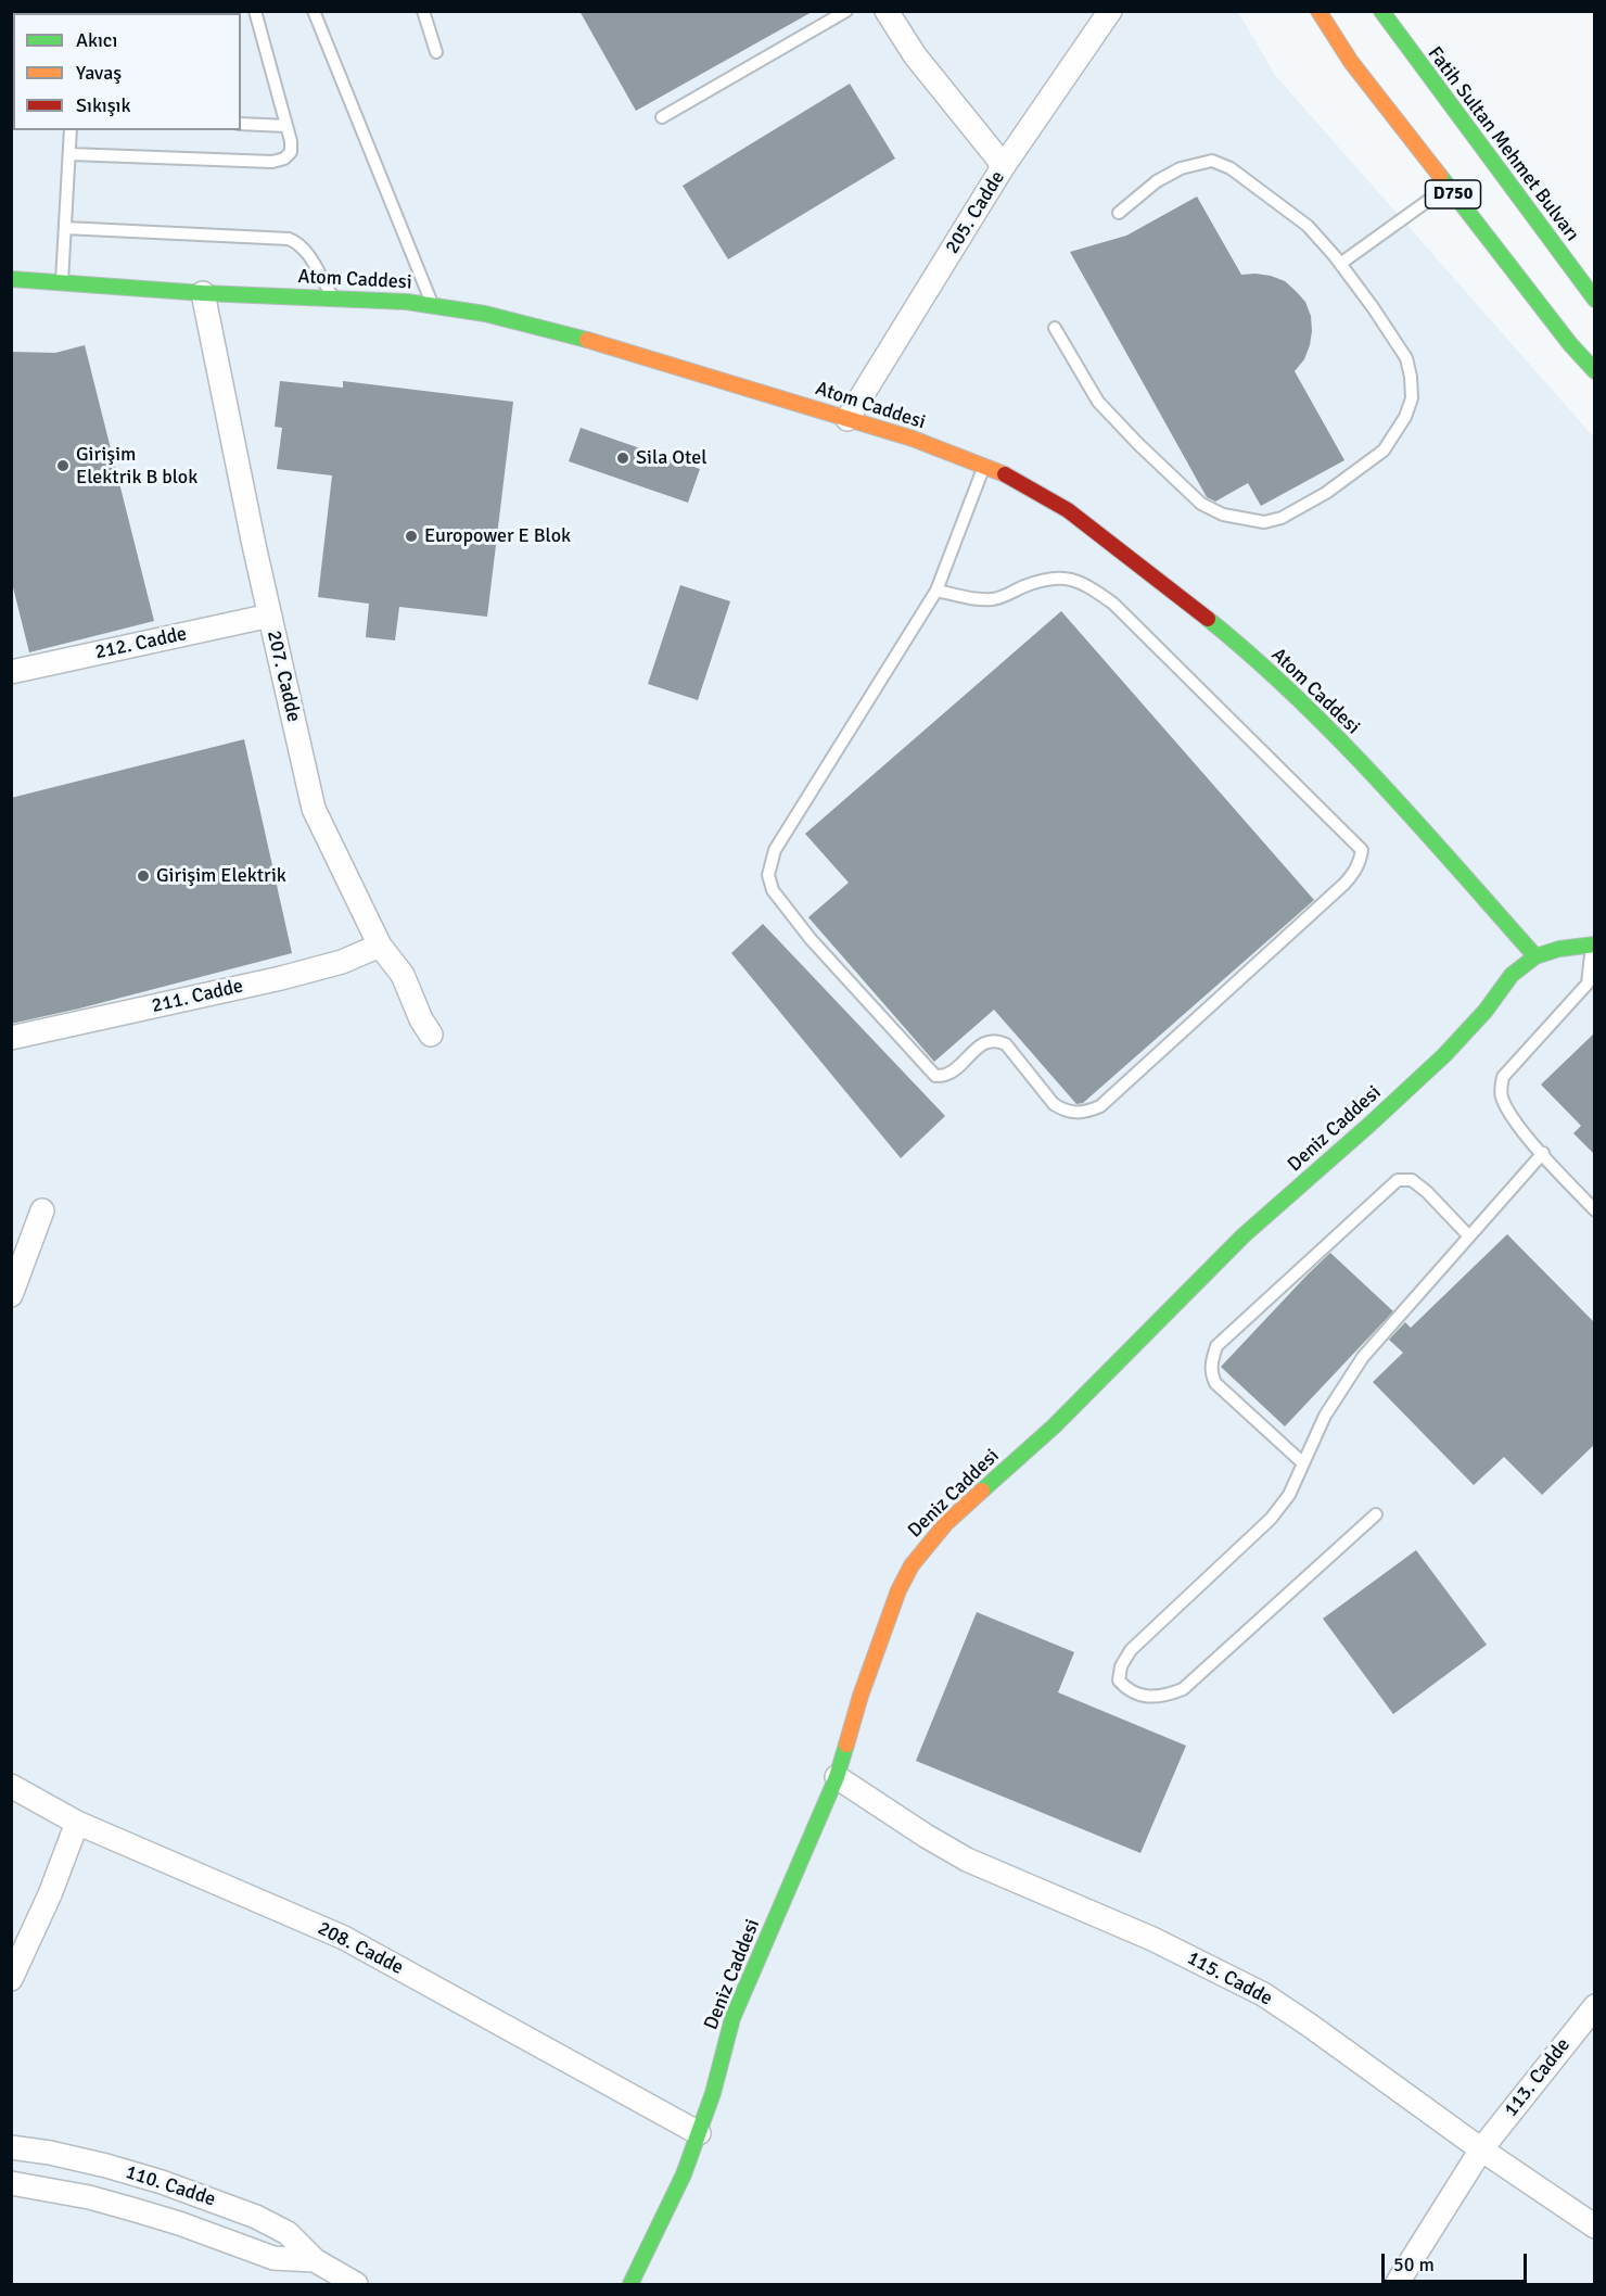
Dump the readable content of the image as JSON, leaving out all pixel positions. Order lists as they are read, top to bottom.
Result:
{
  "streets": {
    "main road": [
      "Fatih Sultan Mehmet Bulvarı",
      "D750",
      "Atom Caddesi",
      "Deniz Caddesi"
    ],
    "street": [
      "205. Cadde",
      "212. Cadde",
      "207. Cadde",
      "211. Cadde",
      "208. Cadde",
      "115. Cadde",
      "113. Cadde",
      "110. Cadde"
    ]
  },
  "crossings": [
    ["205. Cadde", "Atom Caddesi"],
    ["Atom Caddesi", "207. Cadde"],
    ["Atom Caddesi", "Deniz Caddesi"],
    ["212. Cadde", "207. Cadde"],
    ["207. Cadde", "211. Cadde"],
    ["Deniz Caddesi", "208. Cadde"],
    ["Deniz Caddesi", "115. Cadde"],
    ["115. Cadde", "113. Cadde"]
  ],
  "places": [
    "Sila Otel",
    "Girişim Elektrik B blok",
    "Europower E Blok",
    "Girişim Elektrik"
  ],
  "legend": ["Akıcı", "Yavaş", "Sıkışık"],
  "scale_bar": "50 m"
}
